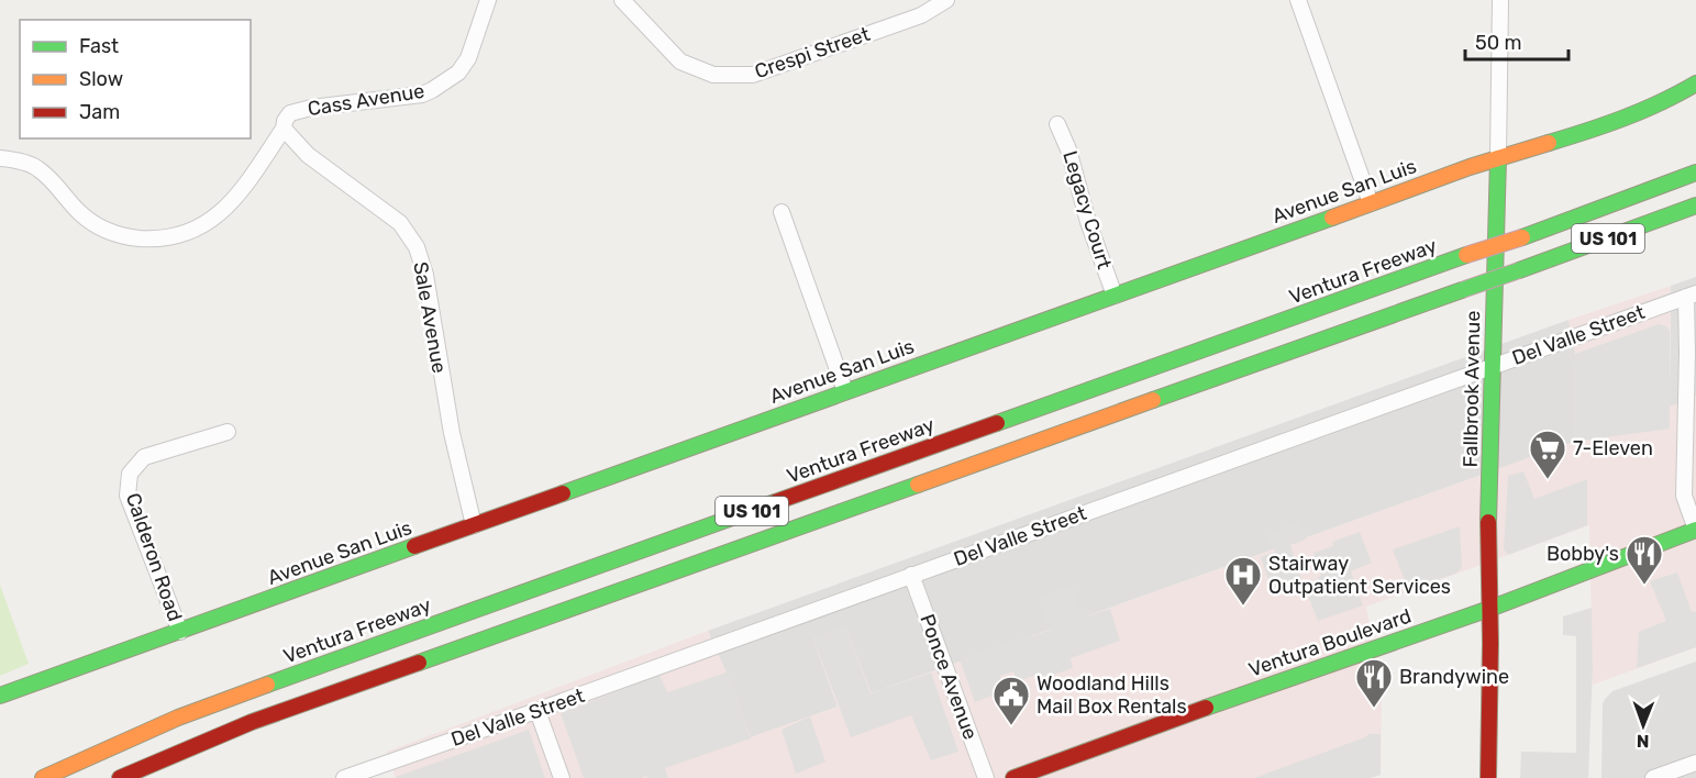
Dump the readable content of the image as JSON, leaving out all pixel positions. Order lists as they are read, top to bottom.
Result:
{
  "streets": {
    "main road": [
      "Avenue San Luis",
      "US 101",
      "Ventura Freeway",
      "Fallbrook Avenue",
      "Ventura Boulevard"
    ],
    "street": [
      "Crespi Street",
      "Cass Avenue",
      "Legacy Court",
      "Sale Avenue",
      "Del Valle Street",
      "Calderon Road",
      "Ponce Avenue"
    ]
  },
  "crossings": [
    ["Cass Avenue", "Sale Avenue"],
    ["Avenue San Luis", "Legacy Court"],
    ["Avenue San Luis", "Sale Avenue"],
    ["Avenue San Luis", "Fallbrook Avenue"],
    ["Avenue San Luis", "Calderon Road"],
    ["Del Valle Street", "Fallbrook Avenue"],
    ["Del Valle Street", "Ponce Avenue"],
    ["Fallbrook Avenue", "Ventura Boulevard"]
  ],
  "places": {
    "supermarket": ["7-Eleven"],
    "restaurant": ["Bobby's", "Brandywine"],
    "hospital": ["Stairway Outpatient Services"],
    "public building": ["Woodland Hills Mail Box Rentals"]
  },
  "legend": ["Fast", "Slow", "Jam"],
  "scale_bar": "50 m",
  "north": "bottom"
}
